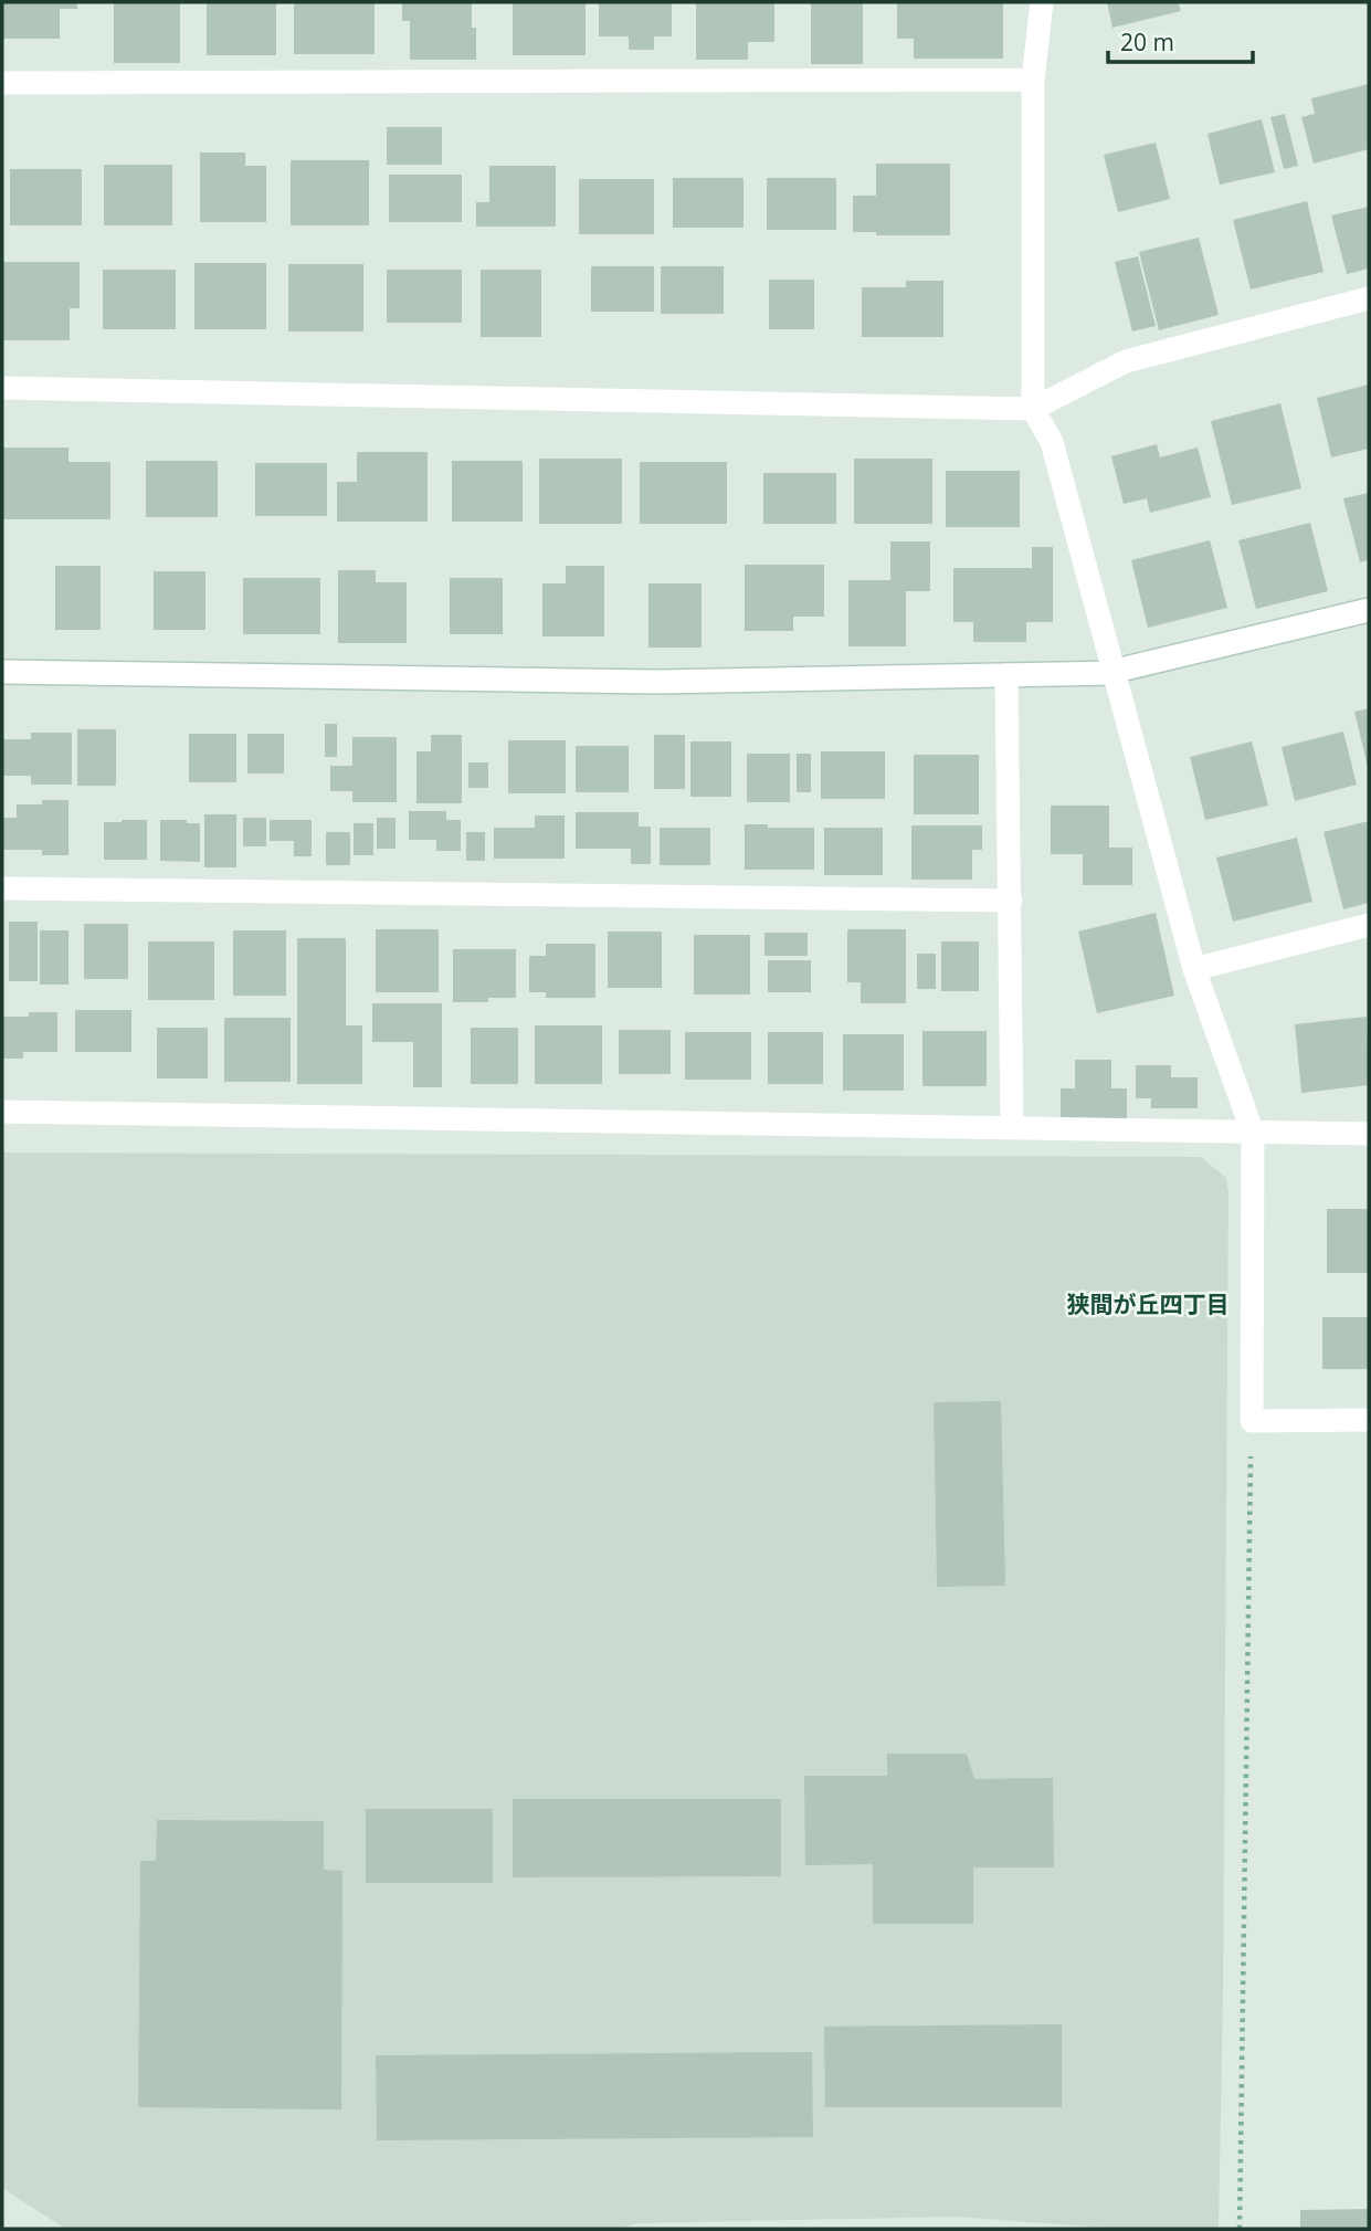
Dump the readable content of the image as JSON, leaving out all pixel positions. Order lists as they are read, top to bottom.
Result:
{
  "districts": ["狭間が丘四丁目"],
  "scale_bar": "20 m"
}
